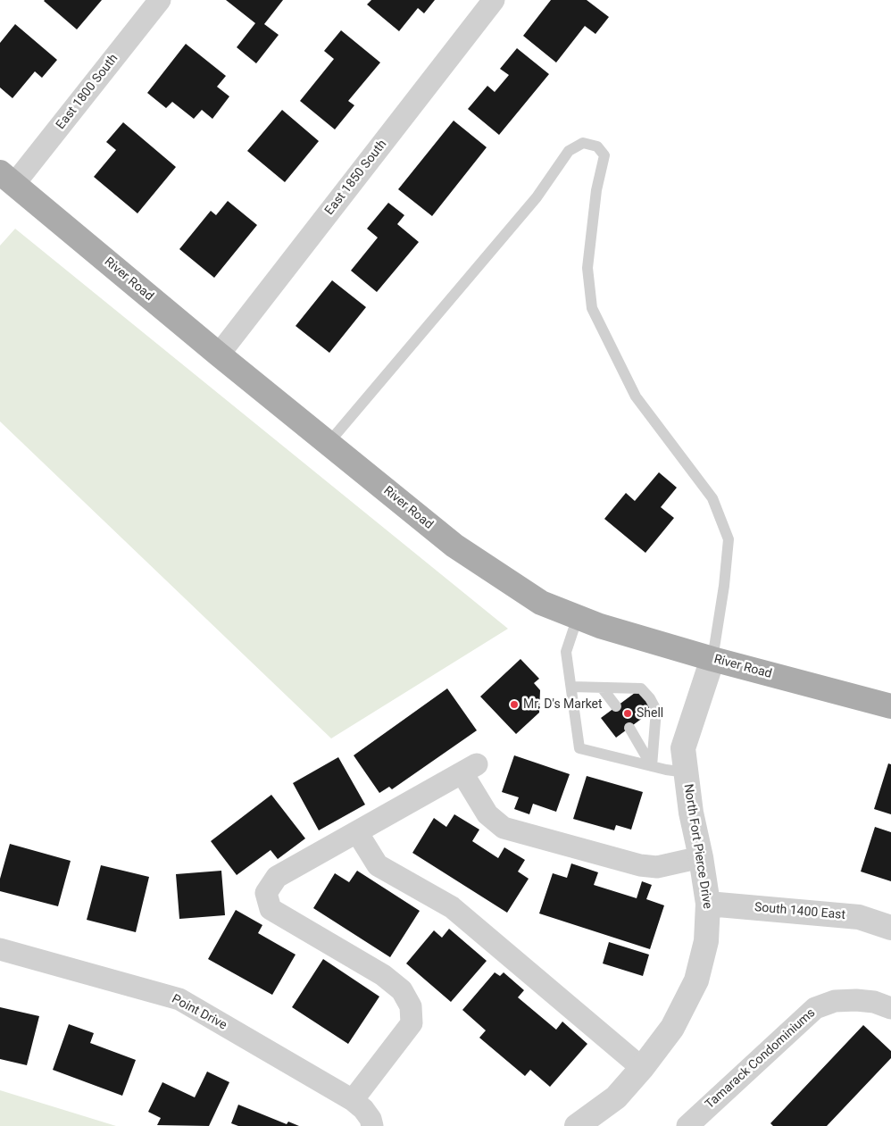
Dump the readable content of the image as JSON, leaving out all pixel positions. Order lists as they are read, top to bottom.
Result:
{
  "streets": {
    "main road": ["River Road"],
    "street": [
      "East 1800 South",
      "East 1850 South",
      "North Fort Pierce Drive",
      "South 1400 East",
      "Point Drive",
      "Tamarack Condominiums"
    ]
  },
  "crossings": [
    ["East 1800 South", "River Road"],
    ["East 1850 South", "River Road"],
    ["River Road", "North Fort Pierce Drive"],
    ["North Fort Pierce Drive", "South 1400 East"]
  ],
  "places": ["Mr. D's Market", "Shell"]
}
